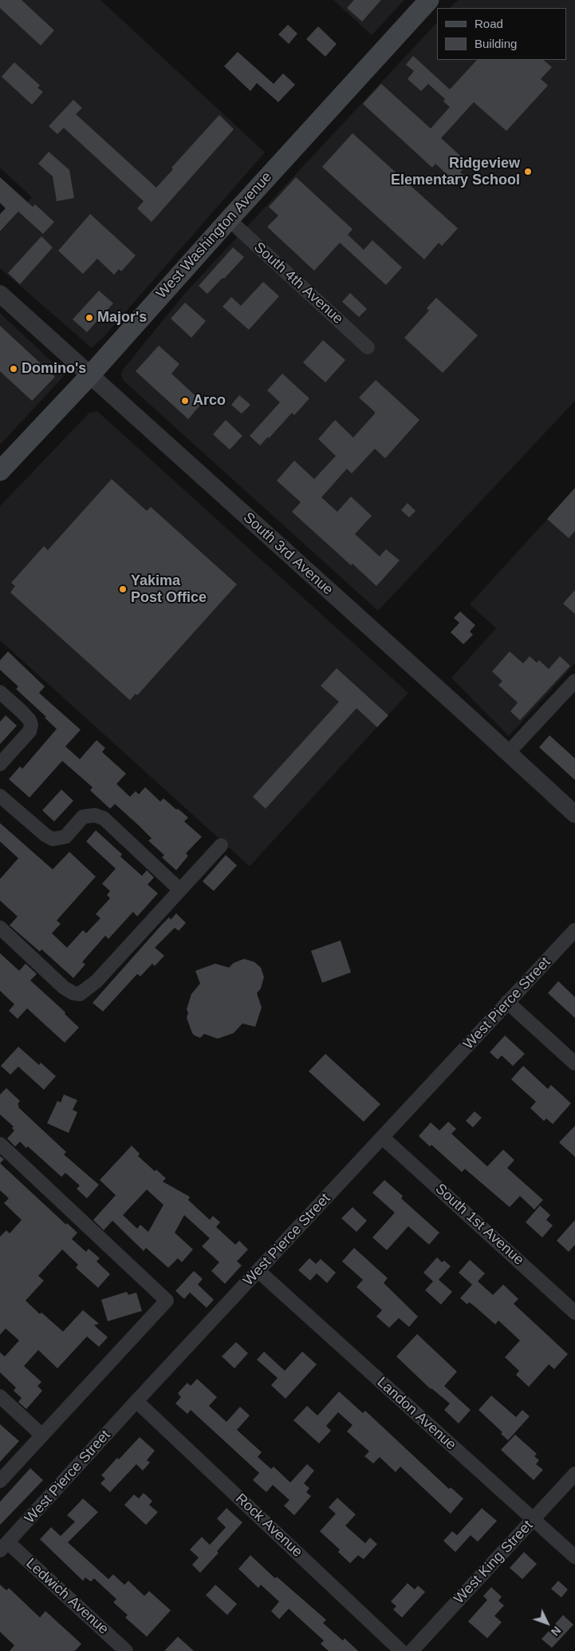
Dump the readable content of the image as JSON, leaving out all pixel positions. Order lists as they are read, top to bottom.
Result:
{
  "streets": {
    "main road": ["West Washington Avenue"],
    "street": [
      "South 4th Avenue",
      "South 3rd Avenue",
      "West Pierce Street",
      "South 1st Avenue",
      "Landon Avenue",
      "Rock Avenue",
      "West King Street",
      "Ledwich Avenue"
    ]
  },
  "crossings": [
    ["West Washington Avenue", "South 4th Avenue"],
    ["West Washington Avenue", "South 3rd Avenue"],
    ["West Pierce Street", "South 1st Avenue"],
    ["West Pierce Street", "Landon Avenue"],
    ["West Pierce Street", "Rock Avenue"],
    ["West Pierce Street", "Ledwich Avenue"],
    ["Landon Avenue", "West King Street"]
  ],
  "places": [
    "Ridgeview Elementary School",
    "Major's",
    "Domino's",
    "Arco",
    "Yakima Post Office"
  ],
  "legend": ["Road", "Building"],
  "north": "bottom right"
}
